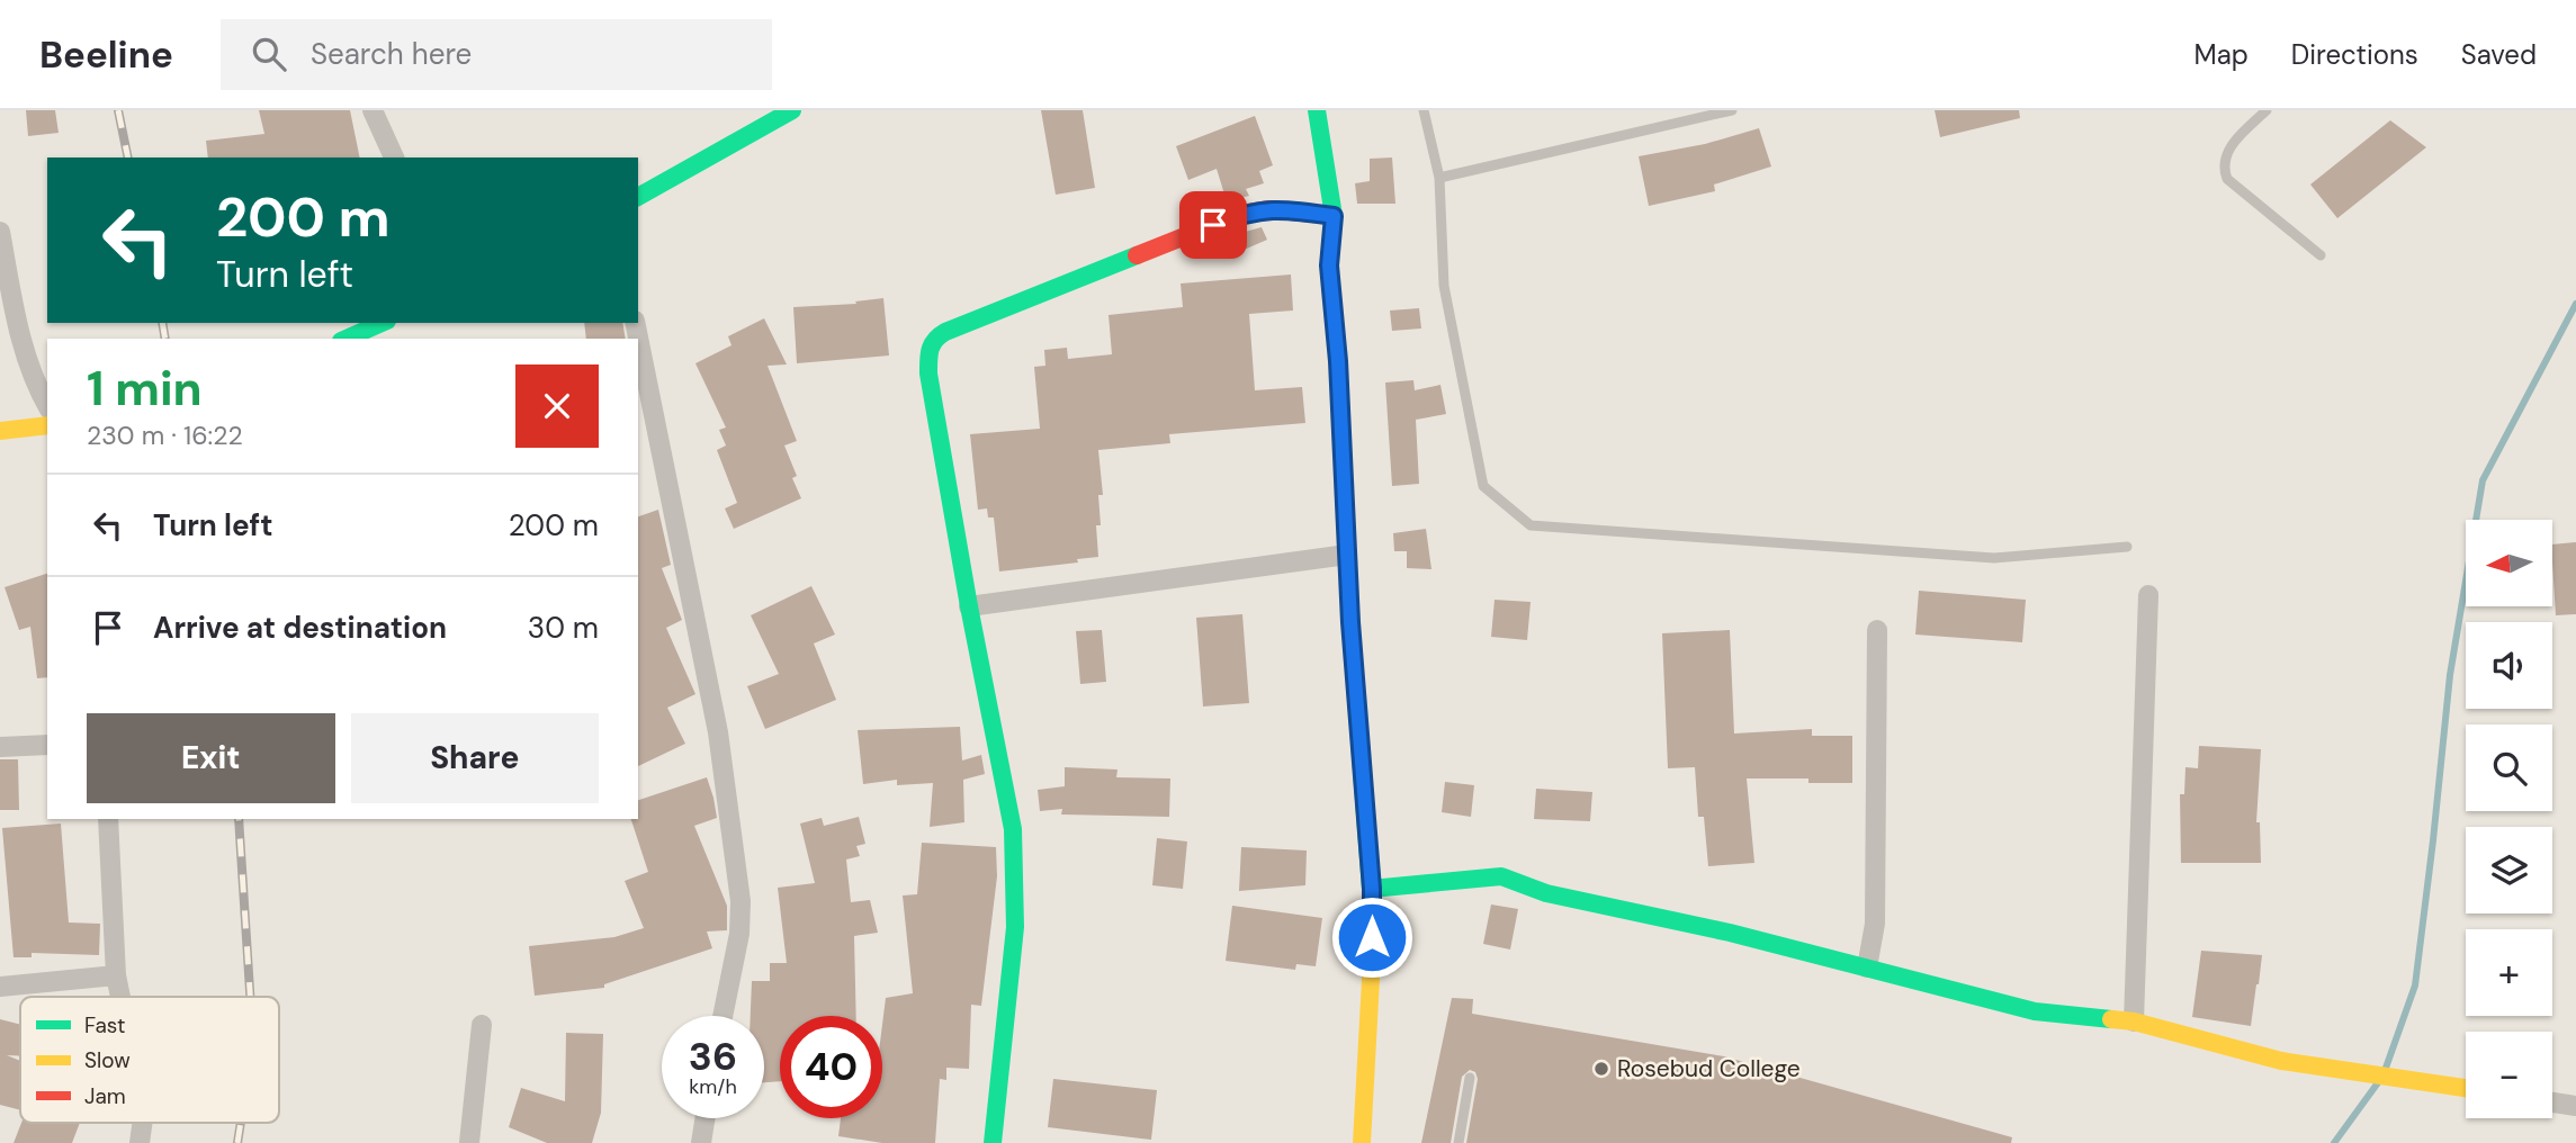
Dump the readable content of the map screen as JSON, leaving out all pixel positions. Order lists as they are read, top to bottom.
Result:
{
  "places": ["Rosebud College"],
  "legend": ["Fast", "Slow", "Jam"],
  "north": "left",
  "page": {
    "header": "Beeline",
    "search": "Search here",
    "nav": ["Map", "Directions", "Saved"],
    "turn": ["200 m", "Turn left"],
    "heading": ["1 min", "230 m · 16:22"],
    "list": [
      {
        "name": "Turn left",
        "value": "200 m"
      },
      {
        "name": "Arrive at destination",
        "value": "30 m"
      }
    ],
    "map_buttons": ["+", "−"],
    "buttons": ["Exit", "Share"],
    "speed": "36 km/h",
    "limit": "40"
  }
}
